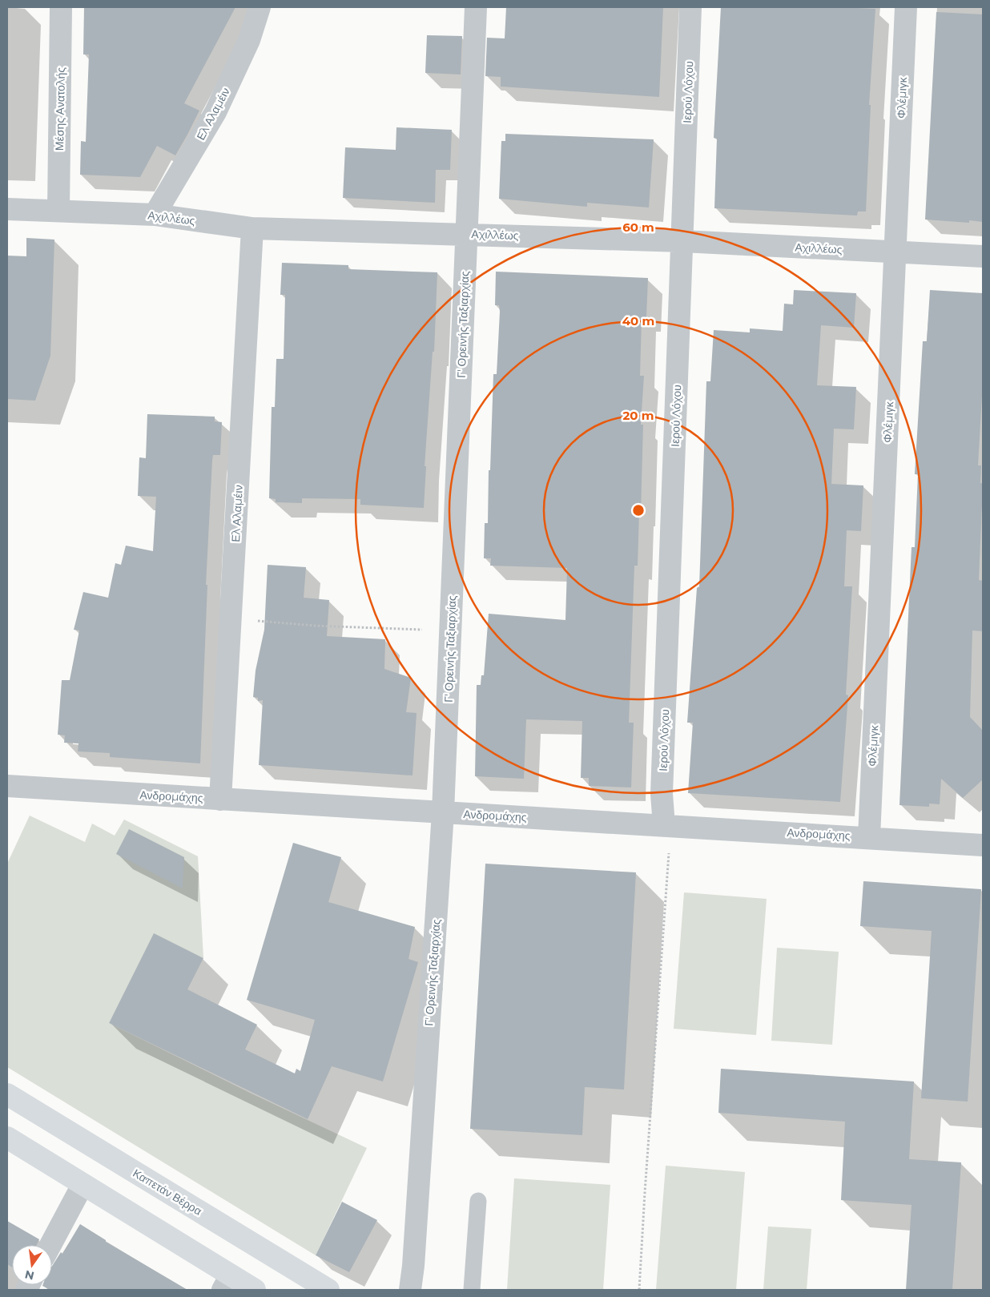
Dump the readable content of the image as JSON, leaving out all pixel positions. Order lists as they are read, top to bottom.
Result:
{
  "streets": {
    "street": [
      "Ιερού Λόχου",
      "Φλέμιγκ",
      "Μέσης Ανατολής",
      "Ελ Αλαμέιν",
      "Αχιλλέως",
      "Γ' Ορεινής Ταξιαρχίας",
      "Ανδρομάχης",
      "Καπετάν Βέρρα"
    ]
  },
  "crossings": [
    ["Ιερού Λόχου", "Αχιλλέως"],
    ["Ιερού Λόχου", "Ανδρομάχης"],
    ["Φλέμιγκ", "Αχιλλέως"],
    ["Φλέμιγκ", "Ανδρομάχης"],
    ["Μέσης Ανατολής", "Αχιλλέως"],
    ["Ελ Αλαμέιν", "Αχιλλέως"],
    ["Ελ Αλαμέιν", "Ανδρομάχης"],
    ["Αχιλλέως", "Γ' Ορεινής Ταξιαρχίας"],
    ["Γ' Ορεινής Ταξιαρχίας", "Ανδρομάχης"]
  ],
  "north": "bottom",
  "rings": ["60 m", "40 m", "20 m"]
}
